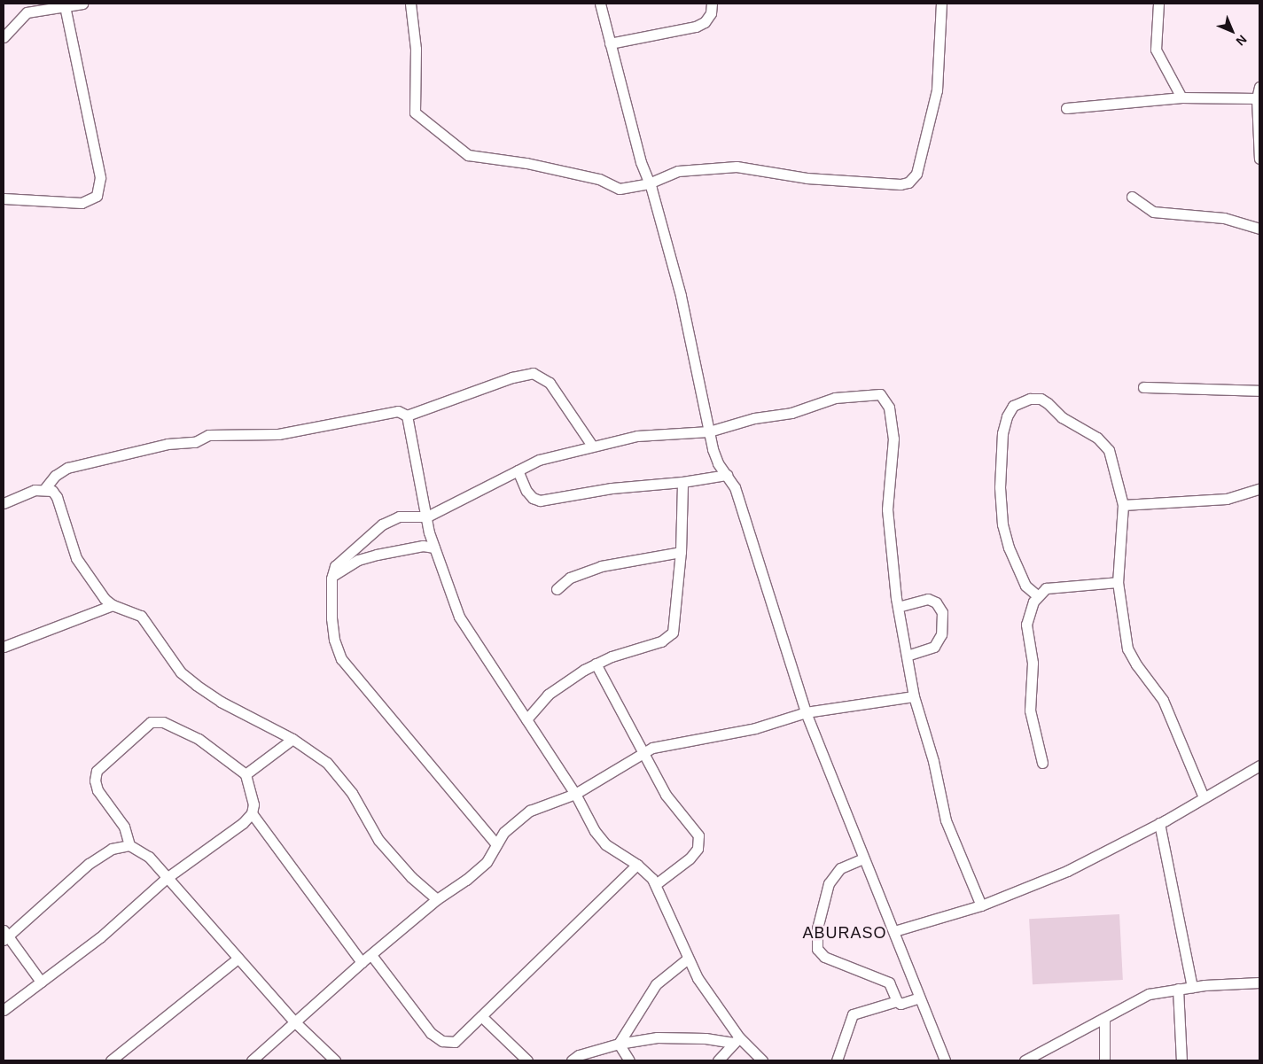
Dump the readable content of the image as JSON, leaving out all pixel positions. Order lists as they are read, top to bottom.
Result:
{
  "districts": ["ABURASO"],
  "north": "bottom right"
}
